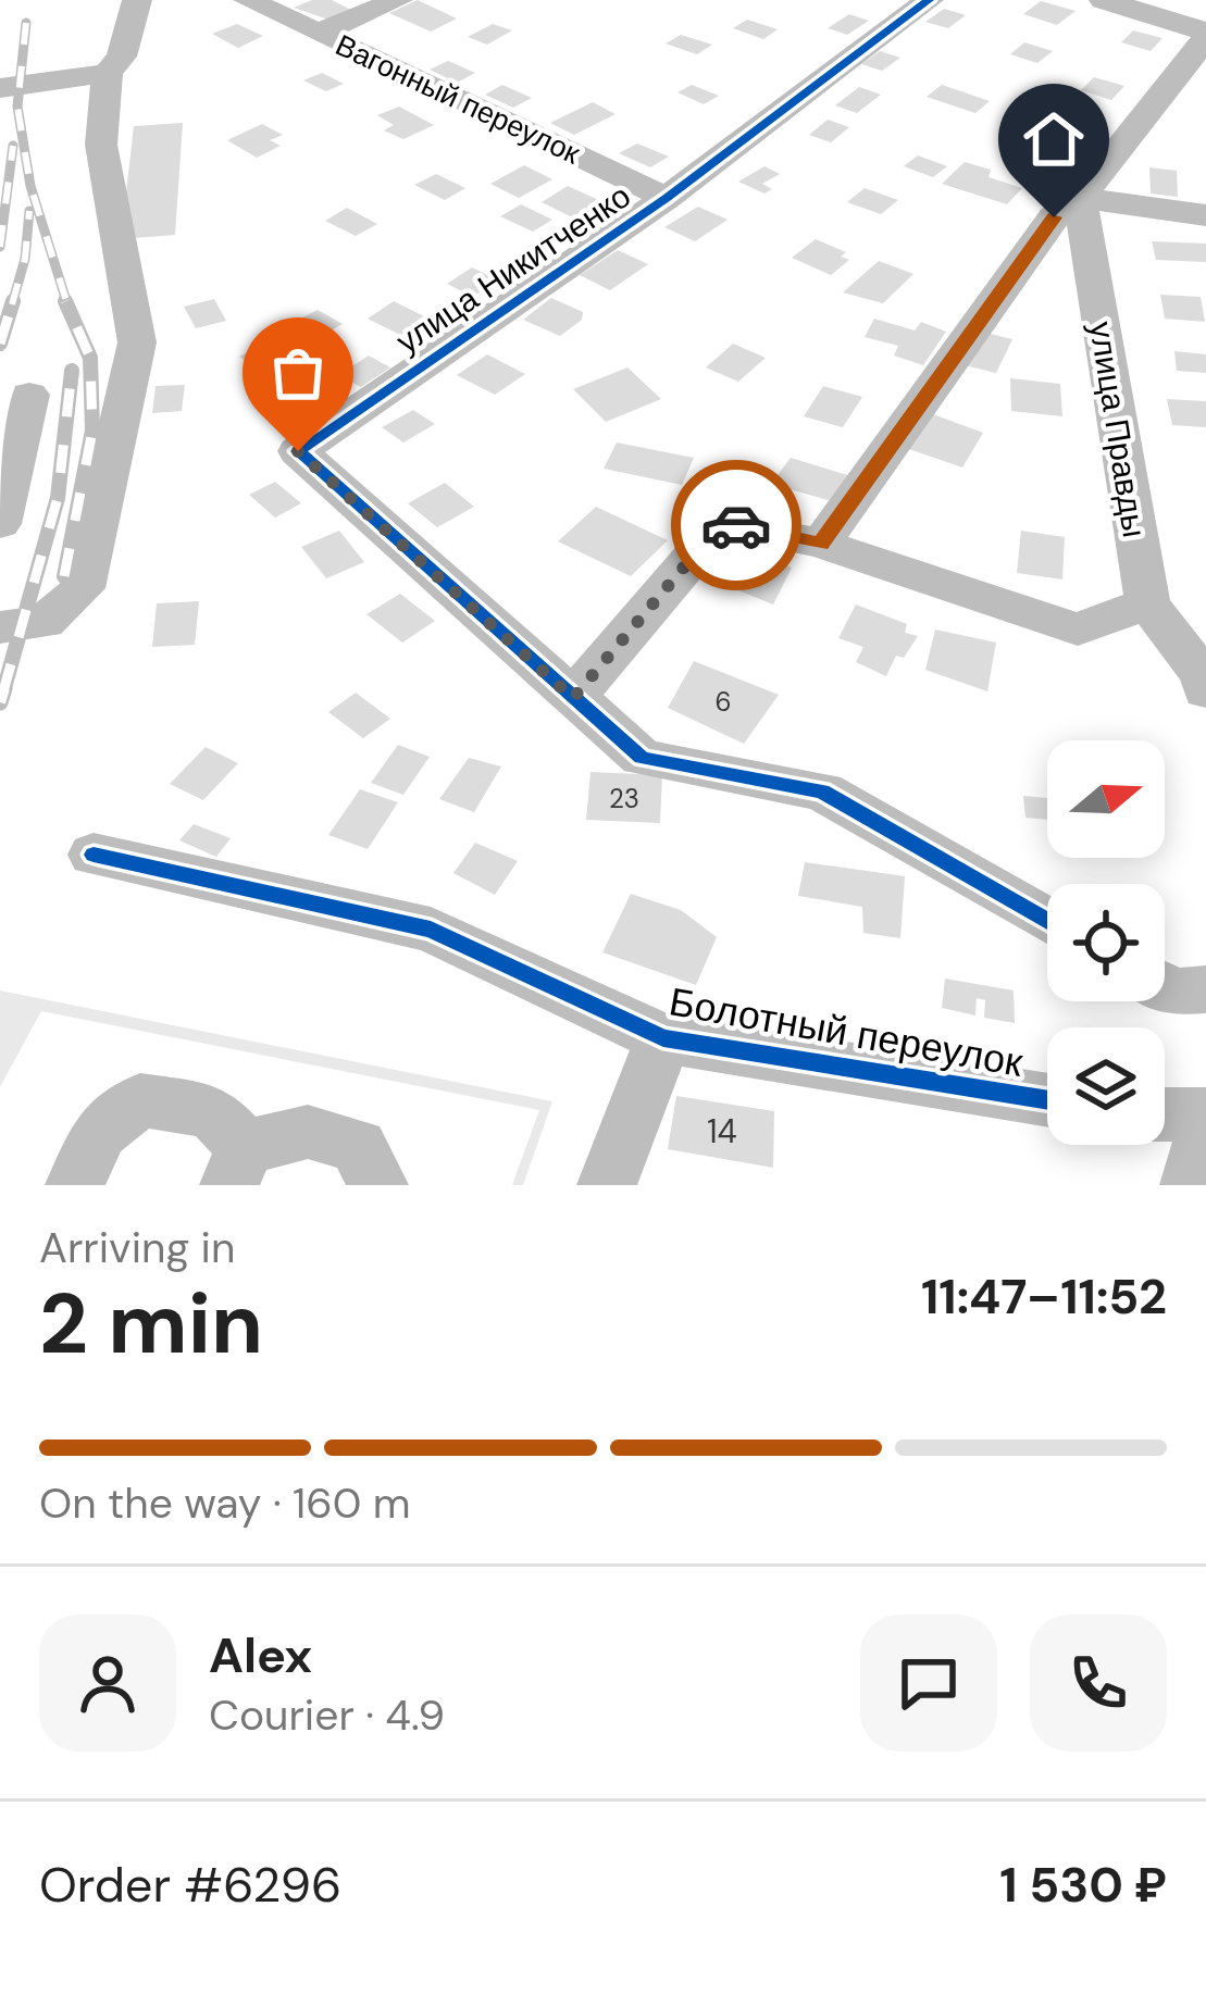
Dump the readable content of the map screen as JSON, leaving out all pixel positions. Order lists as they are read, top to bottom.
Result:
{
  "streets": {
    "street": [
      "Вагонный переулок",
      "улица Никитченко",
      "улица Правды",
      "Болотный переулок"
    ]
  },
  "crossings": [
    ["Вагонный переулок", "улица Никитченко"]
  ],
  "house_numbers": ["6", "23", "14"],
  "north": "right",
  "page": {
    "heading": ["2 min", "Arriving in", "11:47–11:52"],
    "panel": [
      "Alex",
      "Courier · 4.9",
      "Order #6296",
      "1 530 ₽"
    ],
    "bar": "On the way · 160 m"
  }
}
